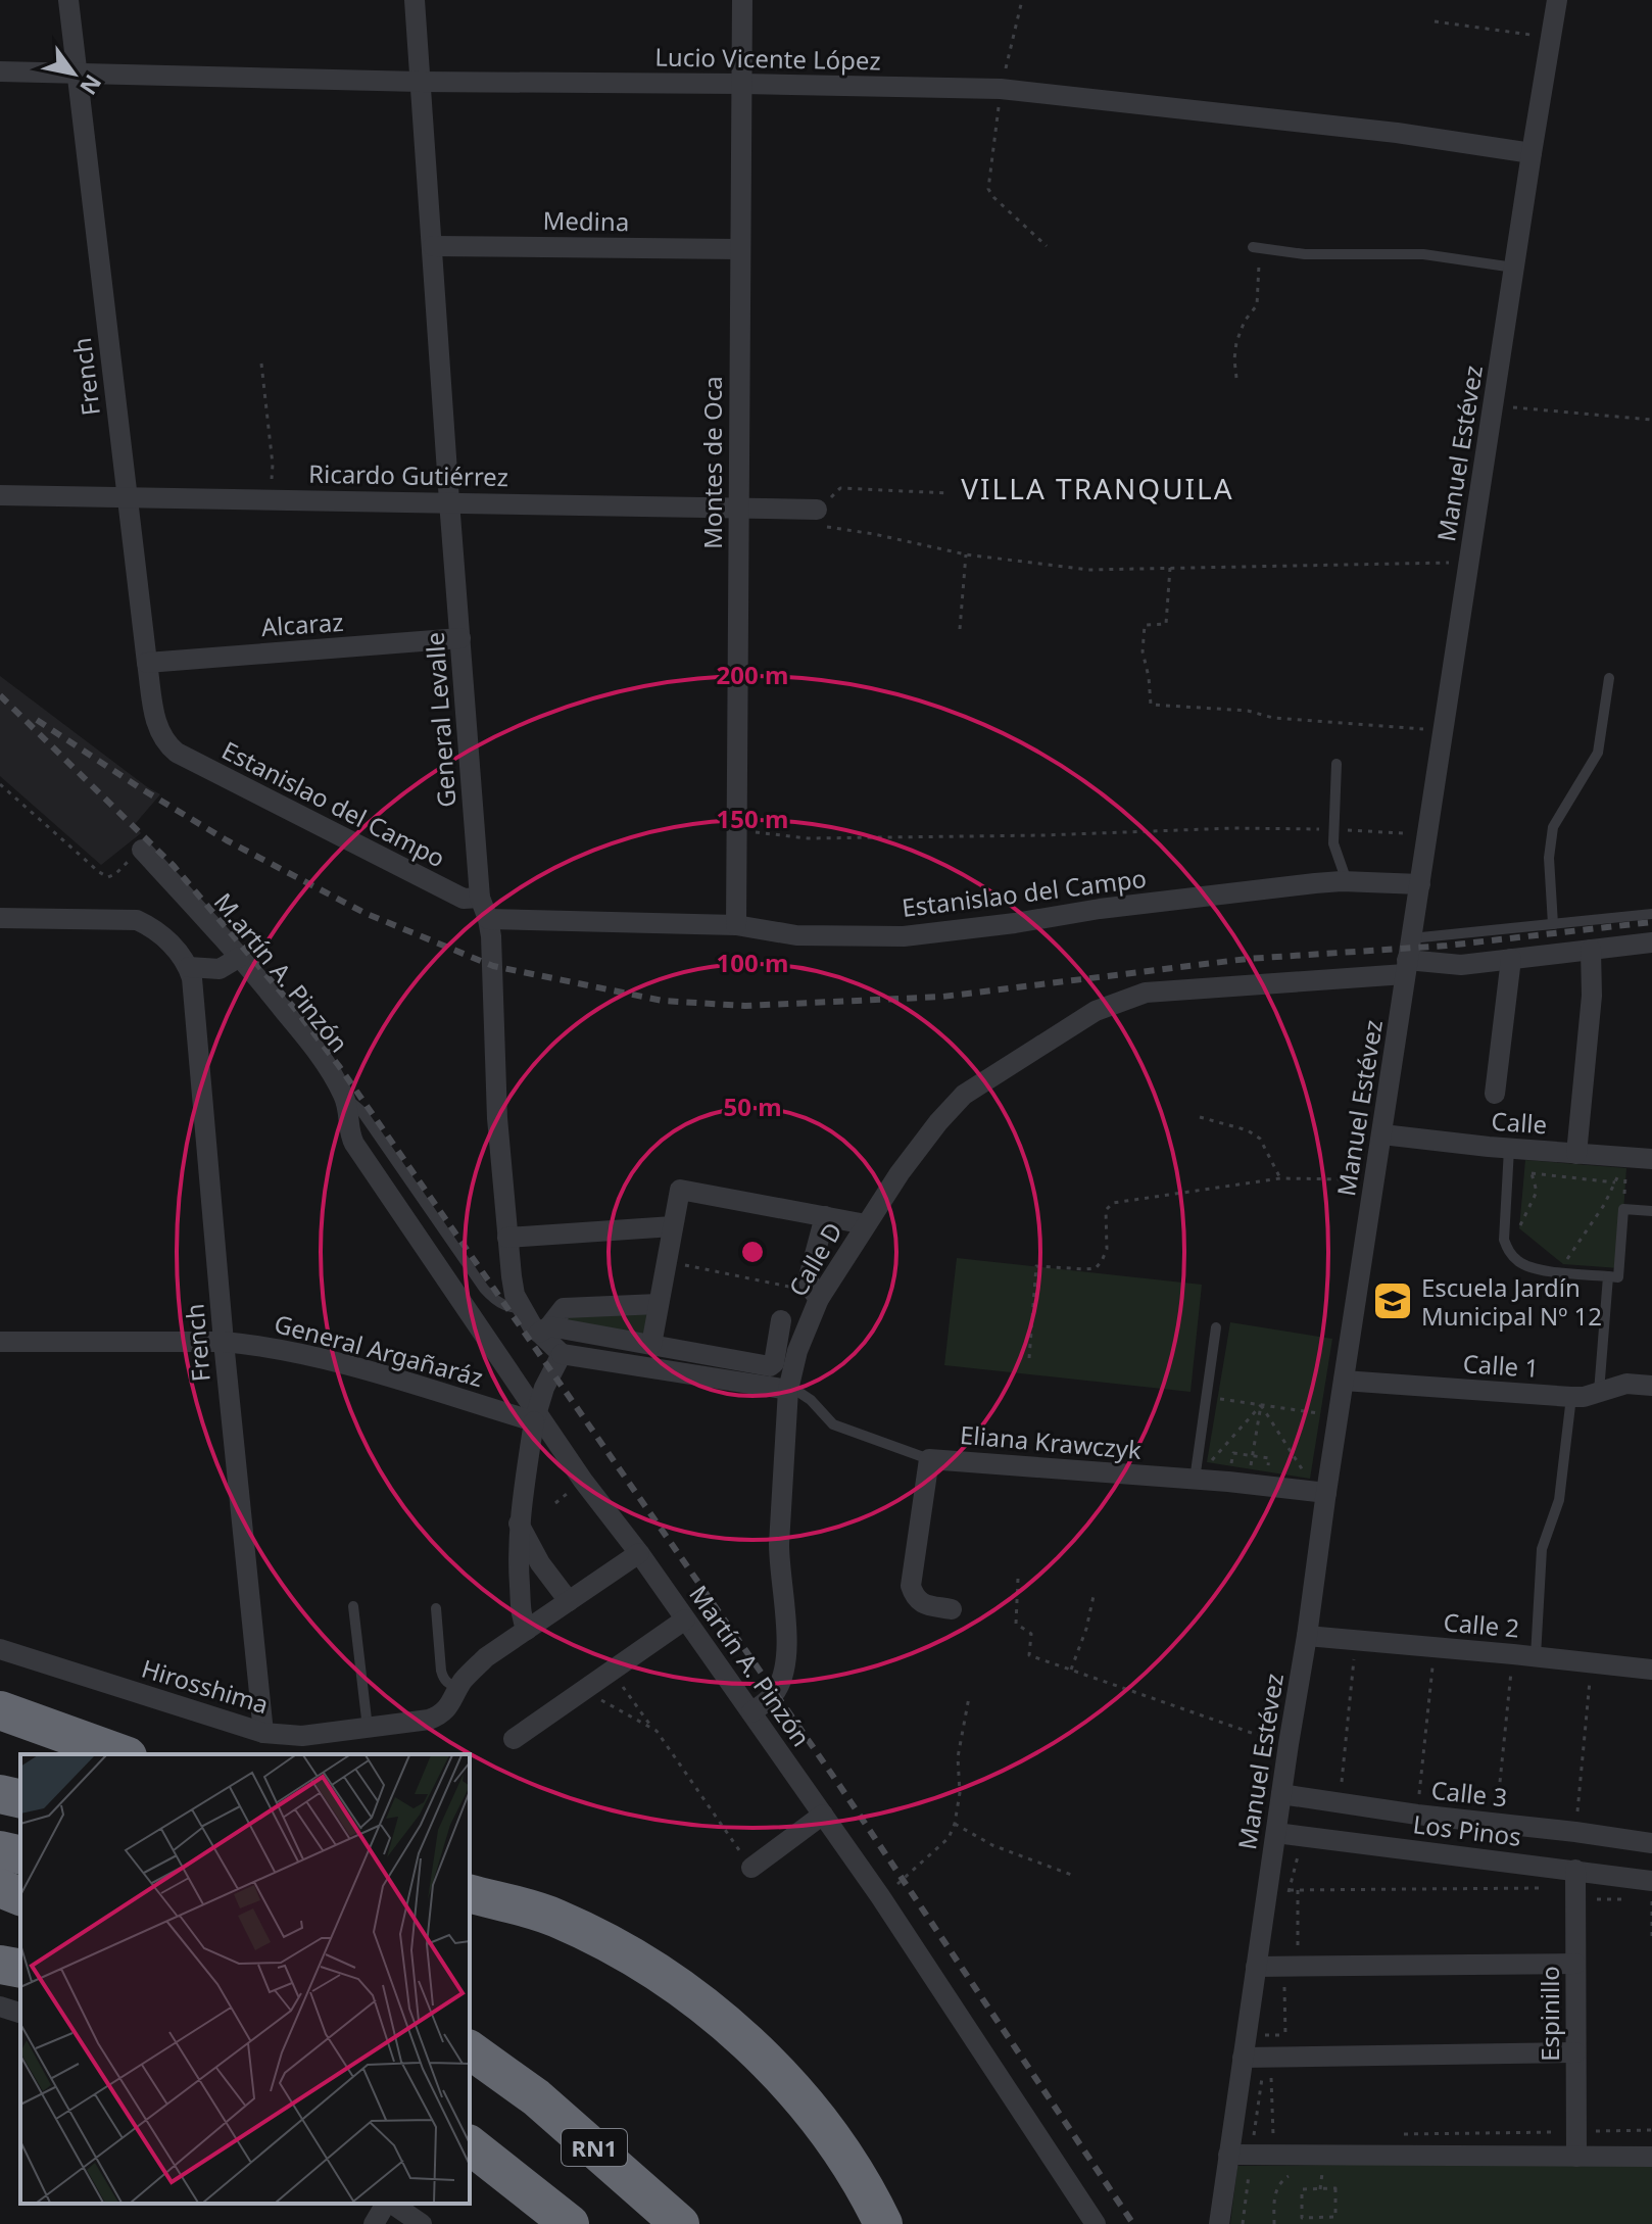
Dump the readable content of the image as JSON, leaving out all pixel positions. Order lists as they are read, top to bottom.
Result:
{
  "streets": {
    "highway": ["RN1"],
    "street": [
      "Lucio Vicente López",
      "Medina",
      "French",
      "Manuel Estévez",
      "Montes de Oca",
      "Ricardo Gutiérrez",
      "Alcaraz",
      "General Levalle",
      "Estanislao del Campo",
      "M.artín A. Pinzón",
      "Calle",
      "Calle D",
      "General Argañaráz",
      "Calle 1",
      "Eliana Krawczyk",
      "Calle 2",
      "Martín A. Pinzón",
      "Hirosshima",
      "Calle 3",
      "Los Pinos",
      "Espinillo"
    ]
  },
  "crossings": [
    ["Lucio Vicente López", "French"],
    ["Lucio Vicente López", "Manuel Estévez"],
    ["Lucio Vicente López", "Montes de Oca"],
    ["Lucio Vicente López", "General Levalle"],
    ["Medina", "Montes de Oca"],
    ["Medina", "General Levalle"],
    ["French", "Ricardo Gutiérrez"],
    ["French", "Alcaraz"],
    ["French", "Estanislao del Campo"],
    ["French", "General Argañaráz"],
    ["French", "Hirosshima"],
    ["Manuel Estévez", "Estanislao del Campo"],
    ["Manuel Estévez", "Calle"],
    ["Manuel Estévez", "Calle D"],
    ["Manuel Estévez", "Calle 1"],
    ["Manuel Estévez", "Eliana Krawczyk"],
    ["Manuel Estévez", "Calle 2"],
    ["Manuel Estévez", "Calle 3"],
    ["Manuel Estévez", "Los Pinos"],
    ["Montes de Oca", "Ricardo Gutiérrez"],
    ["Montes de Oca", "Estanislao del Campo"],
    ["Ricardo Gutiérrez", "General Levalle"],
    ["Alcaraz", "General Levalle"],
    ["General Levalle", "Estanislao del Campo"],
    ["M.artín A. Pinzón", "Martín A. Pinzón"],
    ["Calle D", "Eliana Krawczyk"],
    ["Calle D", "Martín A. Pinzón"],
    ["General Argañaráz", "Martín A. Pinzón"],
    ["Los Pinos", "Espinillo"]
  ],
  "districts": ["VILLA TRANQUILA"],
  "places": {
    "school or university": ["Escuela Jardín Municipal Nº 12"]
  },
  "north": "bottom right",
  "rings": [
    "200 m",
    "150 m",
    "100 m",
    "50 m"
  ]
}
